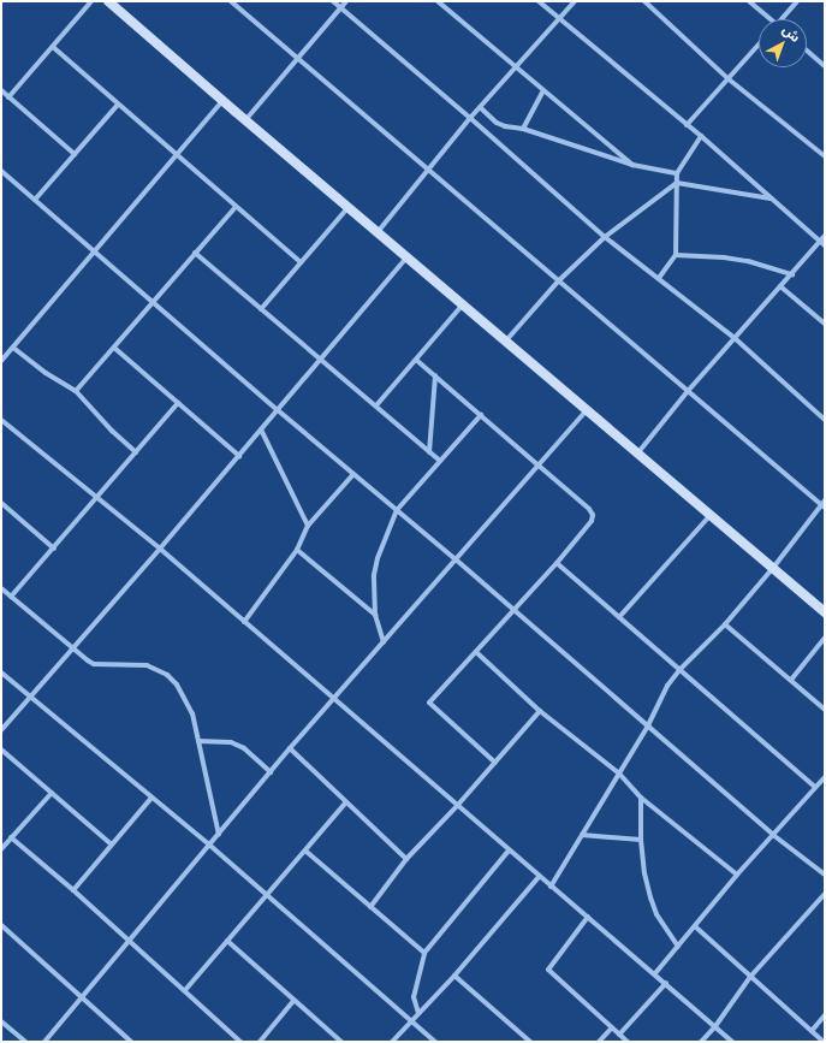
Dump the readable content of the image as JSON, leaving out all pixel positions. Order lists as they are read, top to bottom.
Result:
{
  "north": "top right"
}
